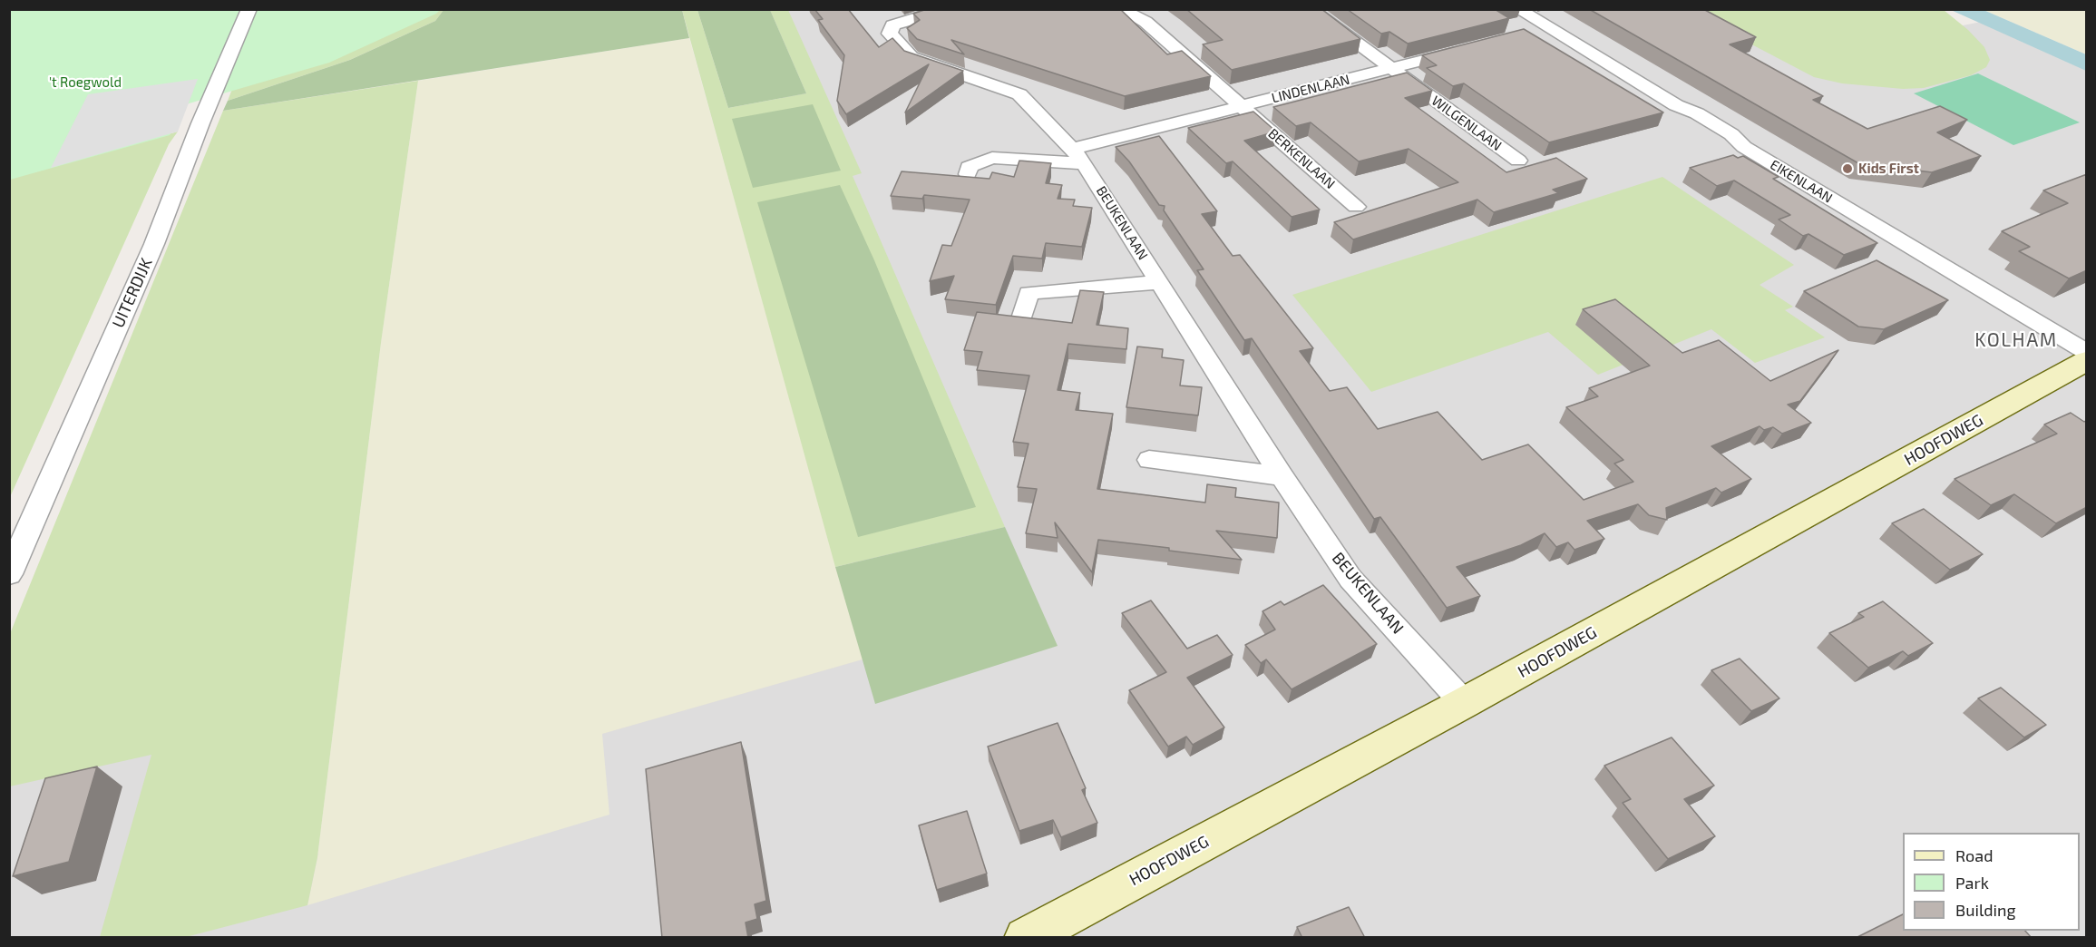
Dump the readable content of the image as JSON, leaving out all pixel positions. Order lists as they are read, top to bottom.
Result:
{
  "streets": {
    "main road": ["HOOFDWEG"],
    "street": [
      "LINDENLAAN",
      "WILGENLAAN",
      "BERKENLAAN",
      "EIKENLAAN",
      "BEUKENLAAN",
      "UITERDIJK"
    ]
  },
  "crossings": [
    ["LINDENLAAN", "WILGENLAAN"],
    ["LINDENLAAN", "BERKENLAAN"],
    ["LINDENLAAN", "BEUKENLAAN"],
    ["BEUKENLAAN", "HOOFDWEG"]
  ],
  "districts": ["KOLHAM"],
  "parks": ["'t Roegwold"],
  "places": ["Kids First"],
  "legend": ["Road", "Park", "Building"]
}
